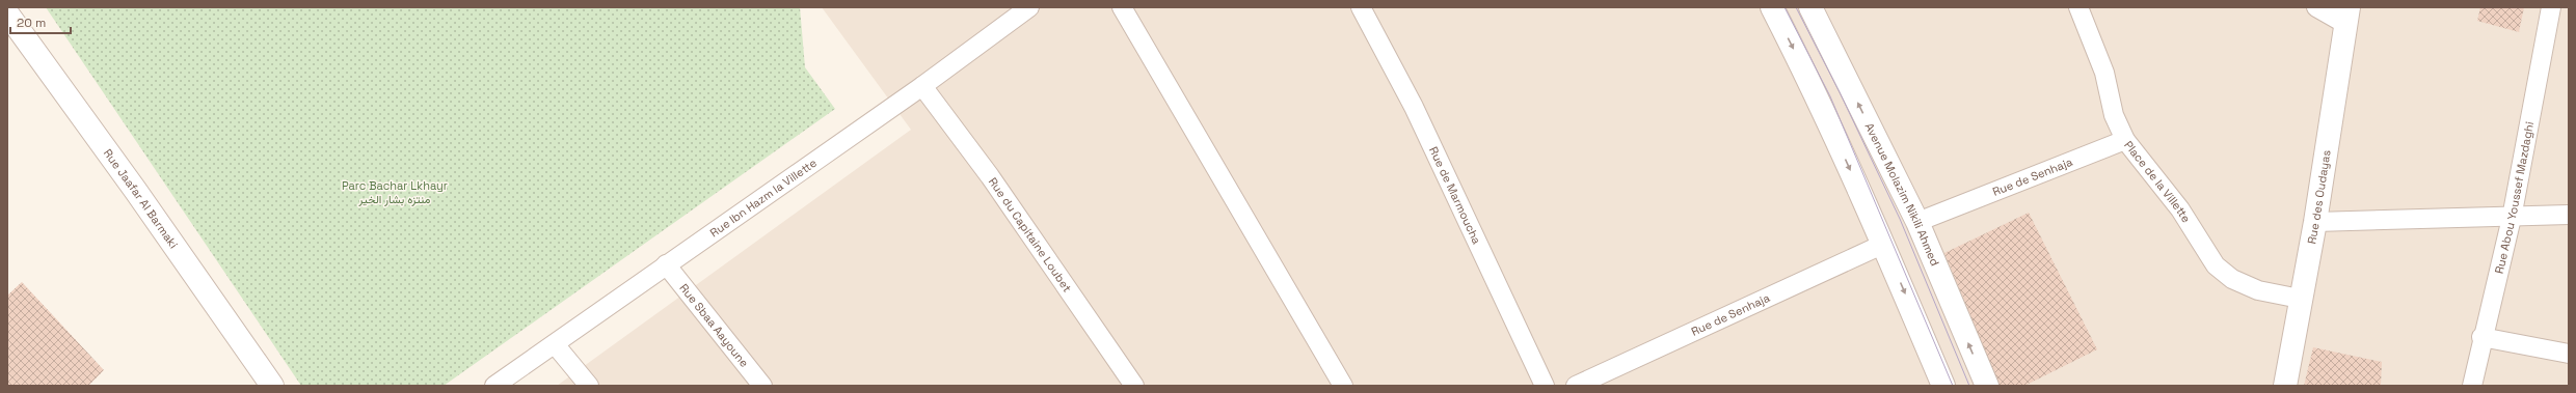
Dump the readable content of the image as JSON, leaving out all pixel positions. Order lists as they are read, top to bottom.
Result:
{
  "streets": {
    "street": [
      "Rue de Senhaja",
      "Place de la Villette",
      "Avenue Molazim Nikili Ahmed",
      "Rue de Marmoucha",
      "Rue Ibn Hazm la Villette",
      "Rue des Oudayas",
      "Rue Abou Youssef Mazdaghi",
      "Rue Jaafar Al Barmaki",
      "Rue du Capitaine Loubet",
      "Rue Sbaa Aayoune"
    ]
  },
  "crossings": [
    ["Rue de Senhaja", "Place de la Villette"],
    ["Rue de Senhaja", "Avenue Molazim Nikili Ahmed"],
    ["Place de la Villette", "Rue des Oudayas"],
    ["Rue Ibn Hazm la Villette", "Rue du Capitaine Loubet"],
    ["Rue Ibn Hazm la Villette", "Rue Sbaa Aayoune"]
  ],
  "parks": ["Parc Bachar Lkhayr منتزه بشار الخير"],
  "scale_bar": "20 m"
}
